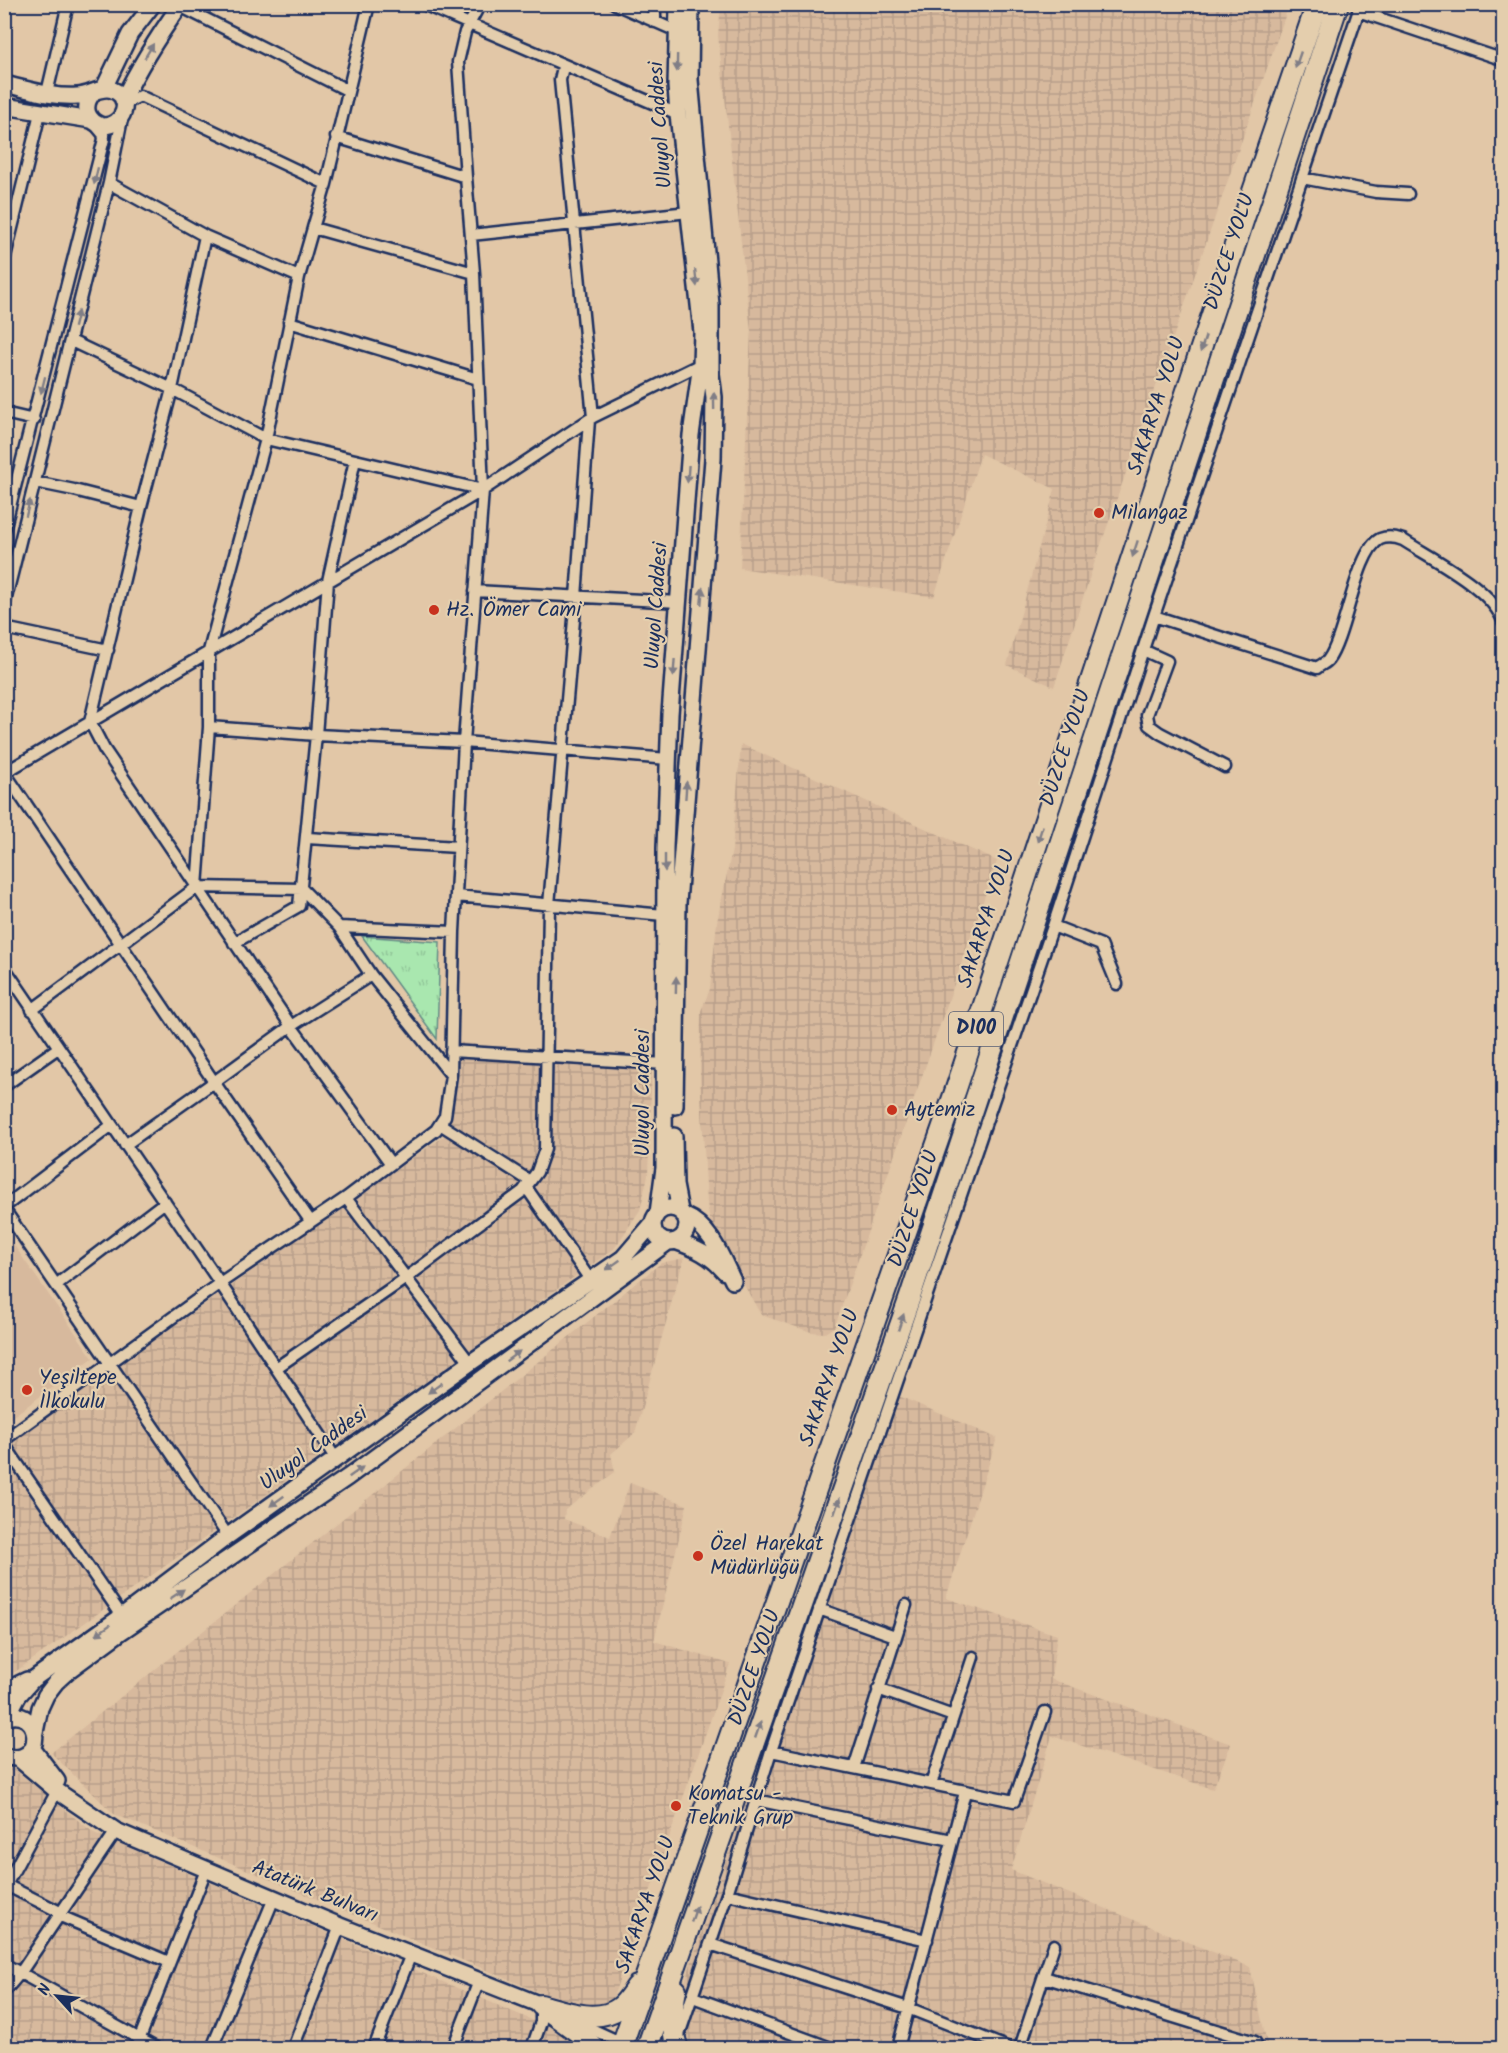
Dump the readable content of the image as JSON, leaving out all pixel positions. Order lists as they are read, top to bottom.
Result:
{
  "streets": {
    "highway": ["DÜZCE YOLU", "SAKARYA YOLU", "D100"],
    "main road": ["Uluyol Caddesi", "Atatürk Bulvarı"]
  },
  "one_way": ["DÜZCE YOLU", "SAKARYA YOLU"],
  "places": [
    "Milangaz",
    "Hz. Ömer Cami",
    "Aytemiz",
    "Yeşiltepe İlkokulu",
    "Özel Harekat Müdürlüğü",
    "Komatsu - Teknik Grup"
  ],
  "north": "top left"
}
